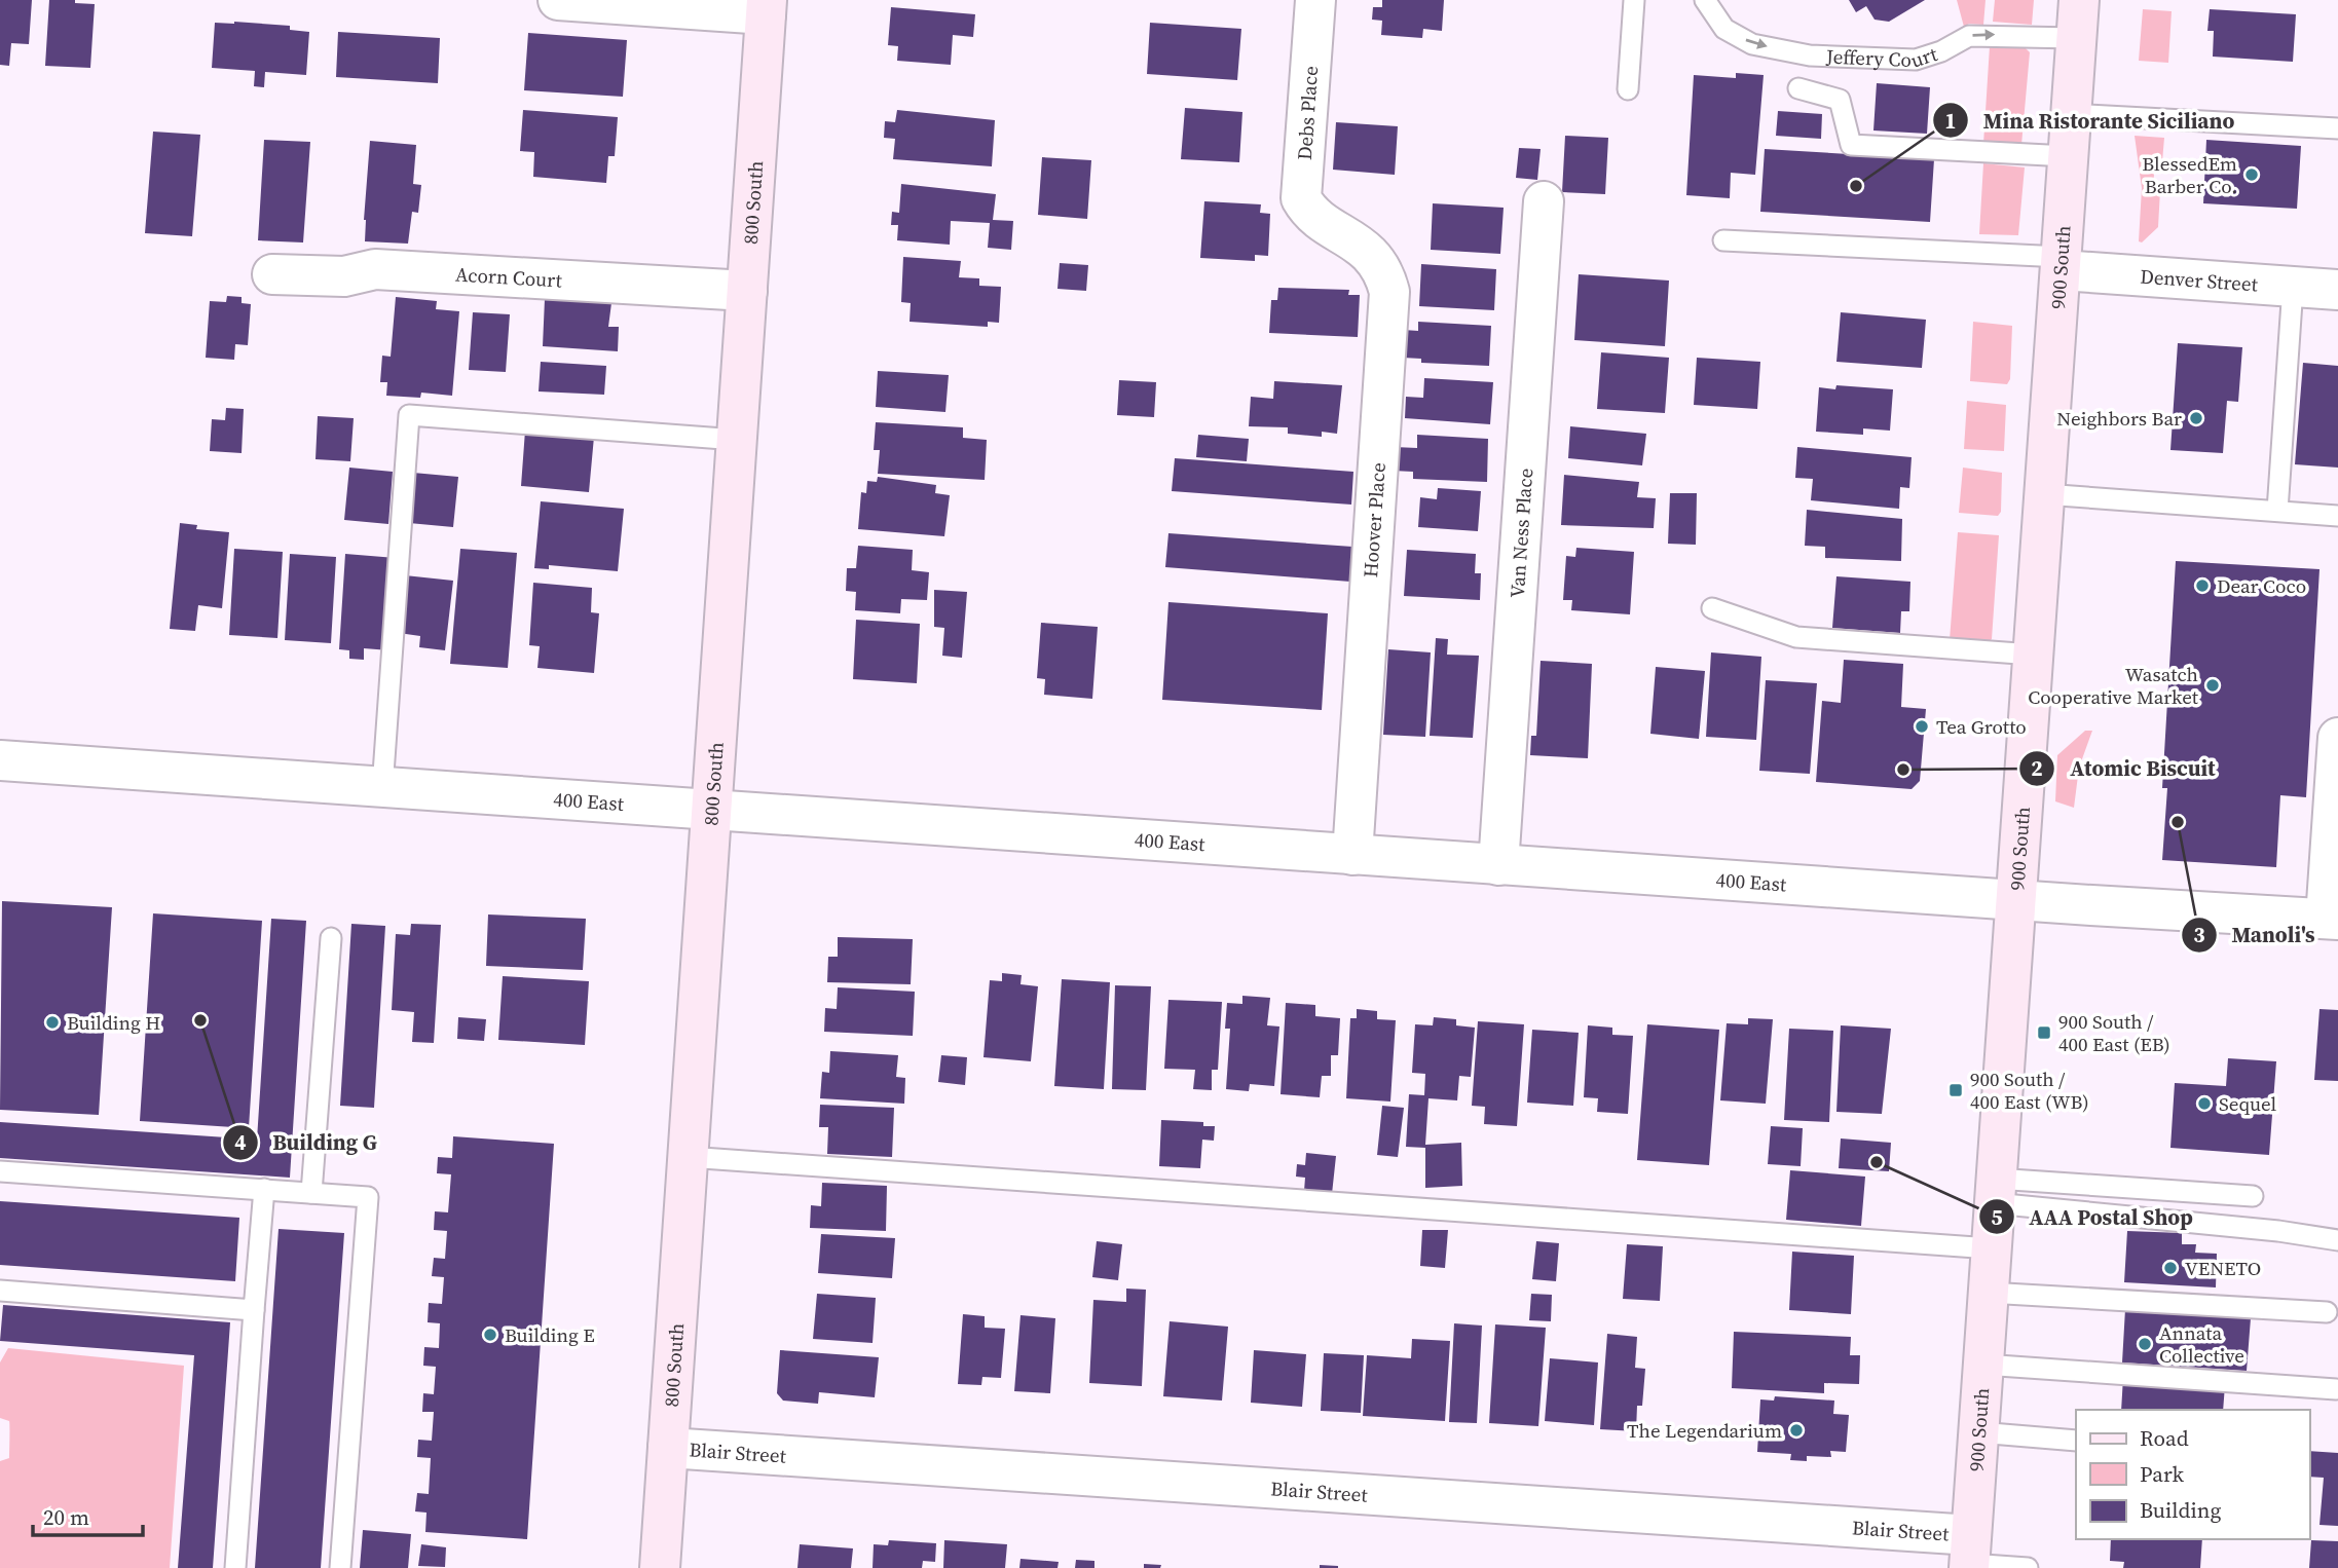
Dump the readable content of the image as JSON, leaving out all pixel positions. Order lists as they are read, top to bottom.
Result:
{
  "streets": {
    "main road": ["800 South", "900 South"],
    "street": [
      "Debs Place",
      "Acorn Court",
      "Denver Street",
      "Hoover Place",
      "Van Ness Place",
      "400 East",
      "Blair Street"
    ],
    "lane": ["Jeffery Court"]
  },
  "crossings": [
    ["Jeffery Court", "900 South"],
    ["Debs Place", "Hoover Place"],
    ["800 South", "Acorn Court"],
    ["800 South", "400 East"],
    ["800 South", "Blair Street"],
    ["900 South", "Denver Street"],
    ["900 South", "400 East"],
    ["900 South", "Blair Street"],
    ["Hoover Place", "400 East"],
    ["Van Ness Place", "400 East"]
  ],
  "one_way": ["Jeffery Court"],
  "places": {
    "other": [
      "BlessedEm Barber Co.",
      "Mina Ristorante Siciliano",
      "Neighbors Bar",
      "Dear Coco",
      "Wasatch Cooperative Market",
      "Tea Grotto",
      "Atomic Biscuit",
      "Manoli's",
      "Building G",
      "Building H",
      "Sequel",
      "AAA Postal Shop",
      "VENETO",
      "Building E",
      "Annata Collective",
      "The Legendarium"
    ],
    "transit": ["900 South / 400 East (EB)", "900 South / 400 East (WB)"]
  },
  "legend": ["Road", "Park", "Building"],
  "scale_bar": "20 m"
}
